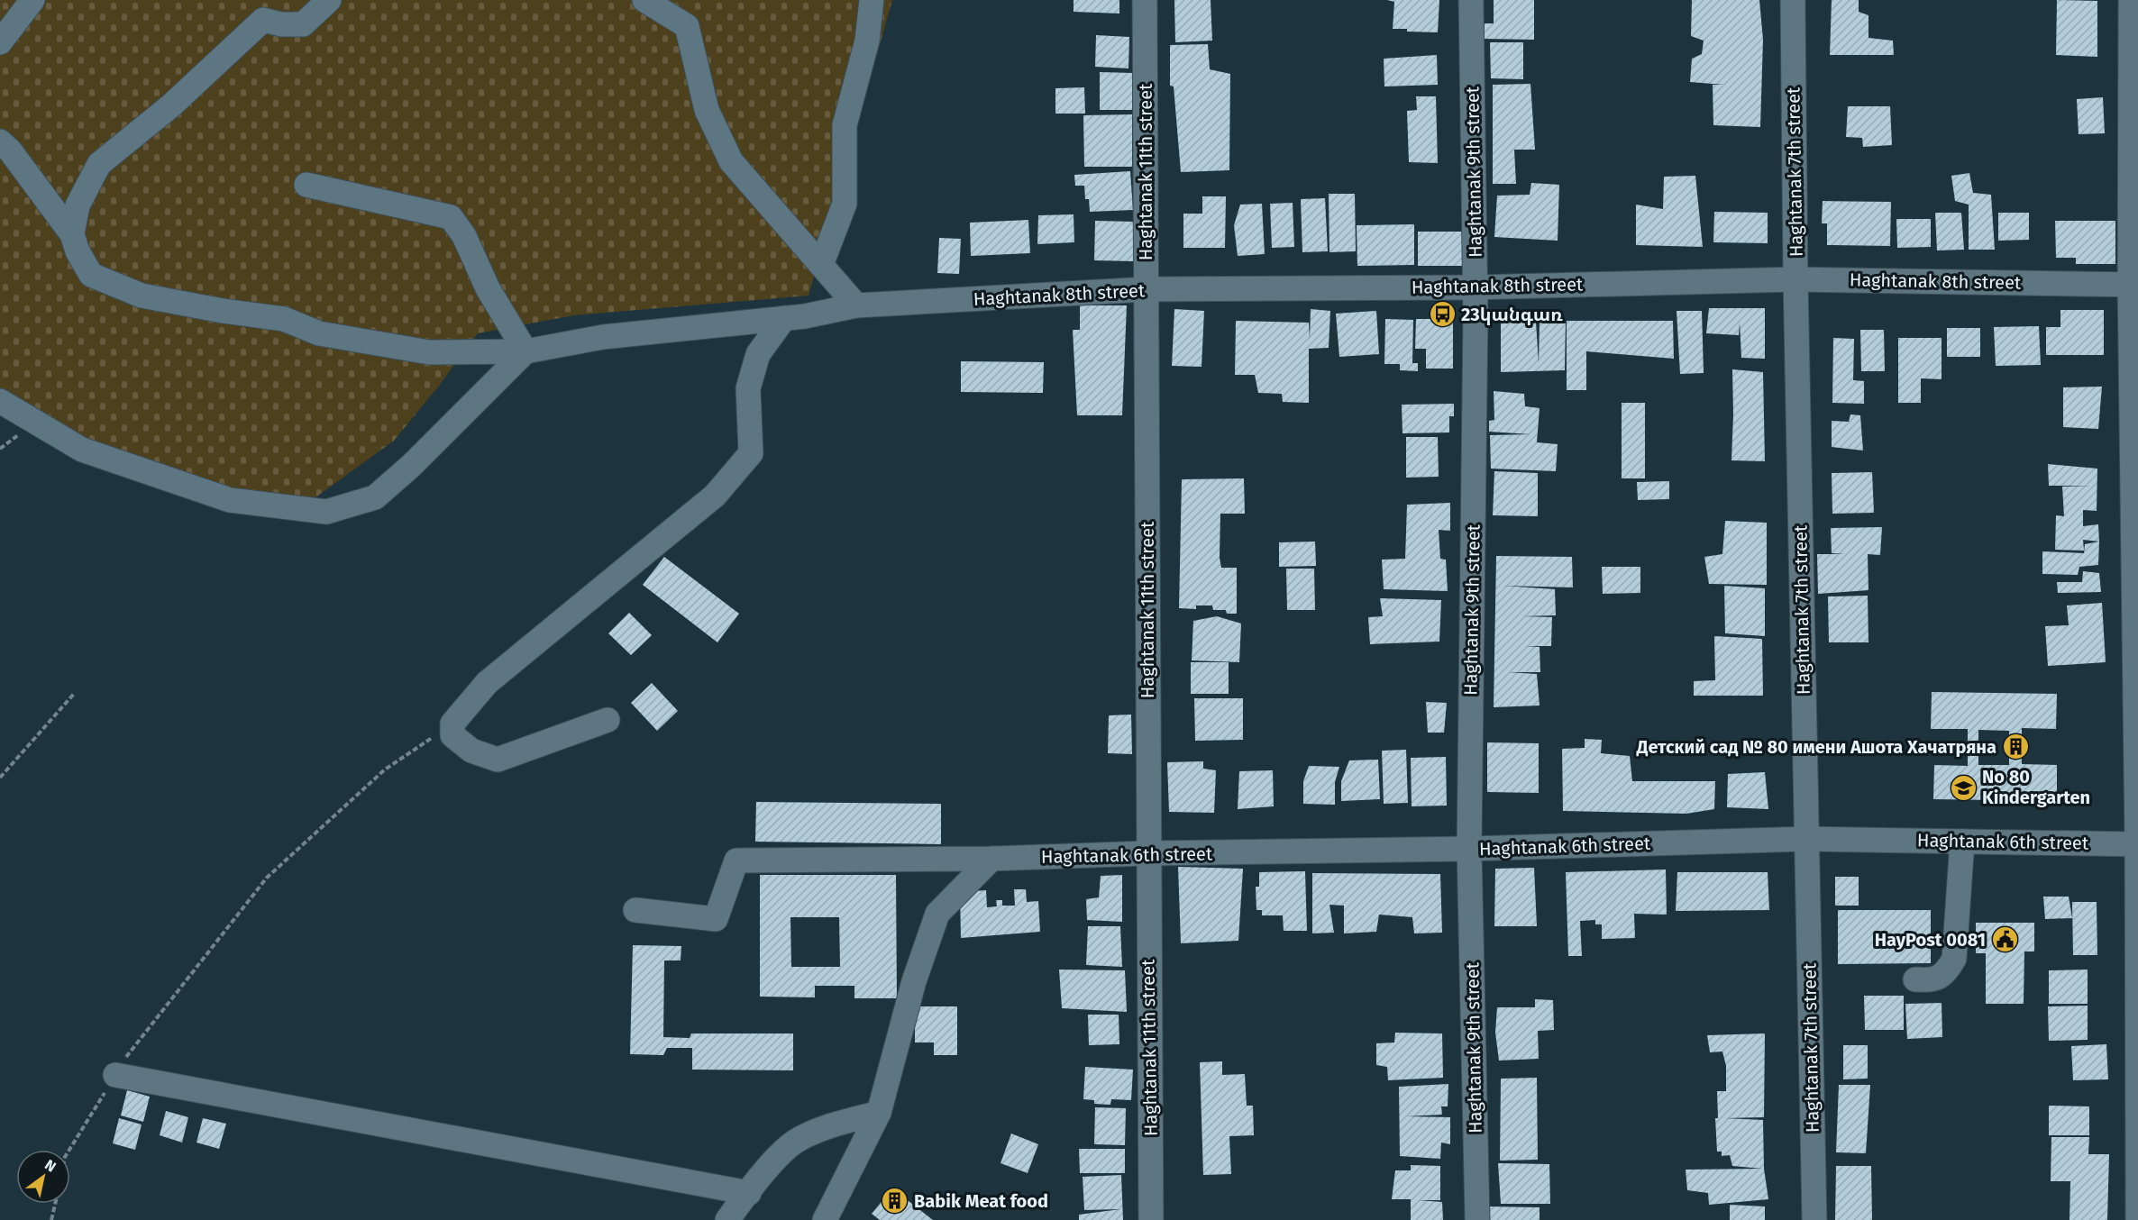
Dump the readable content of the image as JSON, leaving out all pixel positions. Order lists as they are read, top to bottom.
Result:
{
  "streets": {
    "street": [
      "Haghtanak 11th street",
      "Haghtanak 9th street",
      "Haghtanak 7th street",
      "Haghtanak 8th street",
      "Haghtanak 6th street"
    ]
  },
  "crossings": [
    ["Haghtanak 11th street", "Haghtanak 8th street"],
    ["Haghtanak 11th street", "Haghtanak 6th street"],
    ["Haghtanak 9th street", "Haghtanak 8th street"],
    ["Haghtanak 9th street", "Haghtanak 6th street"],
    ["Haghtanak 7th street", "Haghtanak 8th street"],
    ["Haghtanak 7th street", "Haghtanak 6th street"]
  ],
  "places": {
    "bus stop": ["23կանգառ"],
    "building": ["Детский сад № 80 имени Ашота Хачатряна", "Babik Meat food"],
    "school or university": ["No 80 Kindergarten"],
    "public building": ["HayPost 0081"]
  },
  "north": "top right"
}
